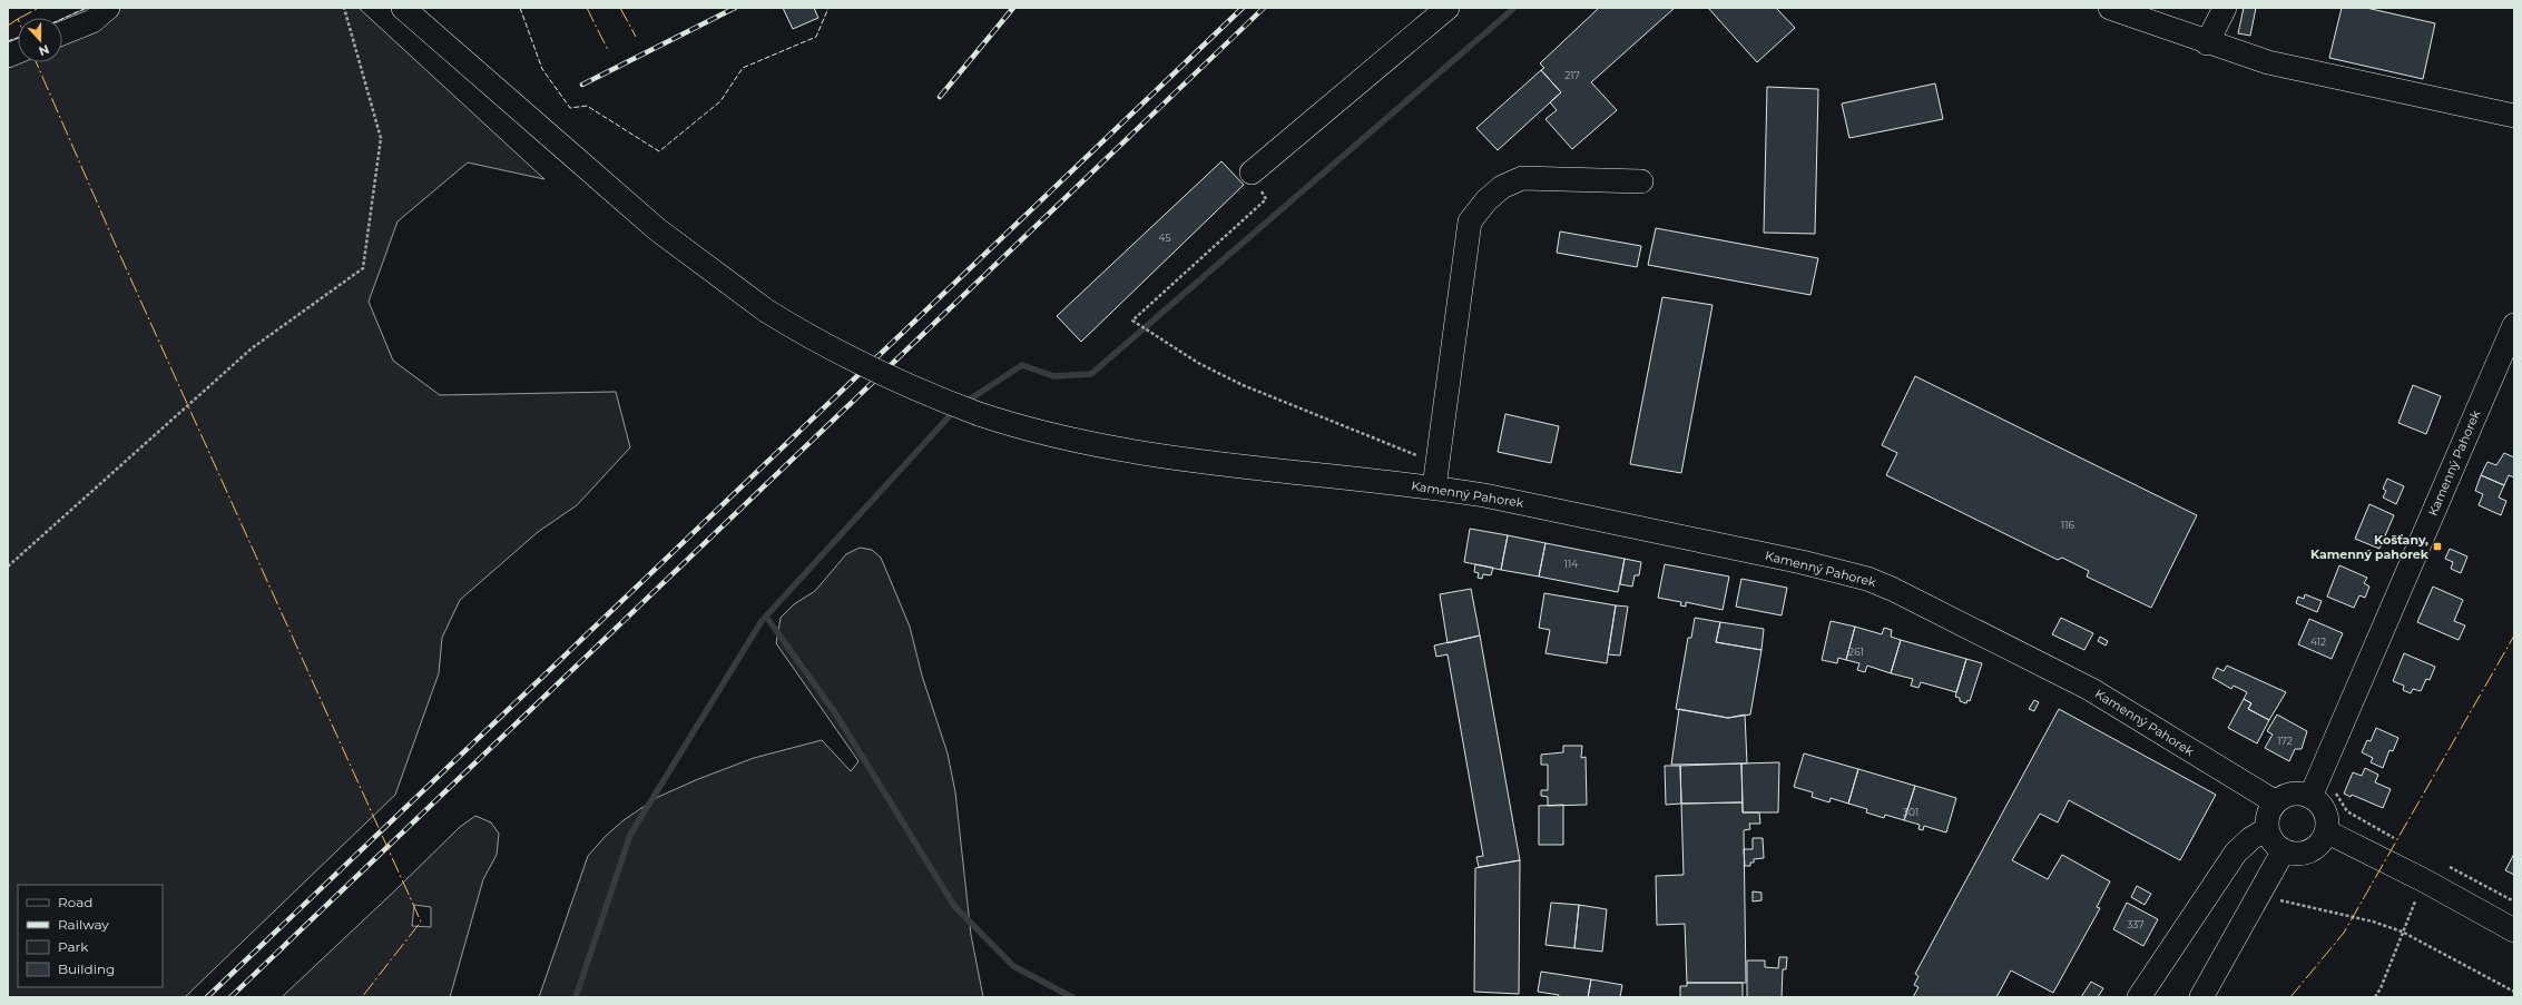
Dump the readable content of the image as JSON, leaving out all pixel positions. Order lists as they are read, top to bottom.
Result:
{
  "streets": {
    "street": ["Kamenný Pahorek"]
  },
  "places": {
    "transit": ["Košťany, Kamenný pahorek"]
  },
  "house_numbers": [
    "217",
    "45",
    "116",
    "114",
    "412",
    "261",
    "172",
    "301",
    "337"
  ],
  "legend": [
    "Road",
    "Railway",
    "Park",
    "Building"
  ],
  "north": "bottom"
}
